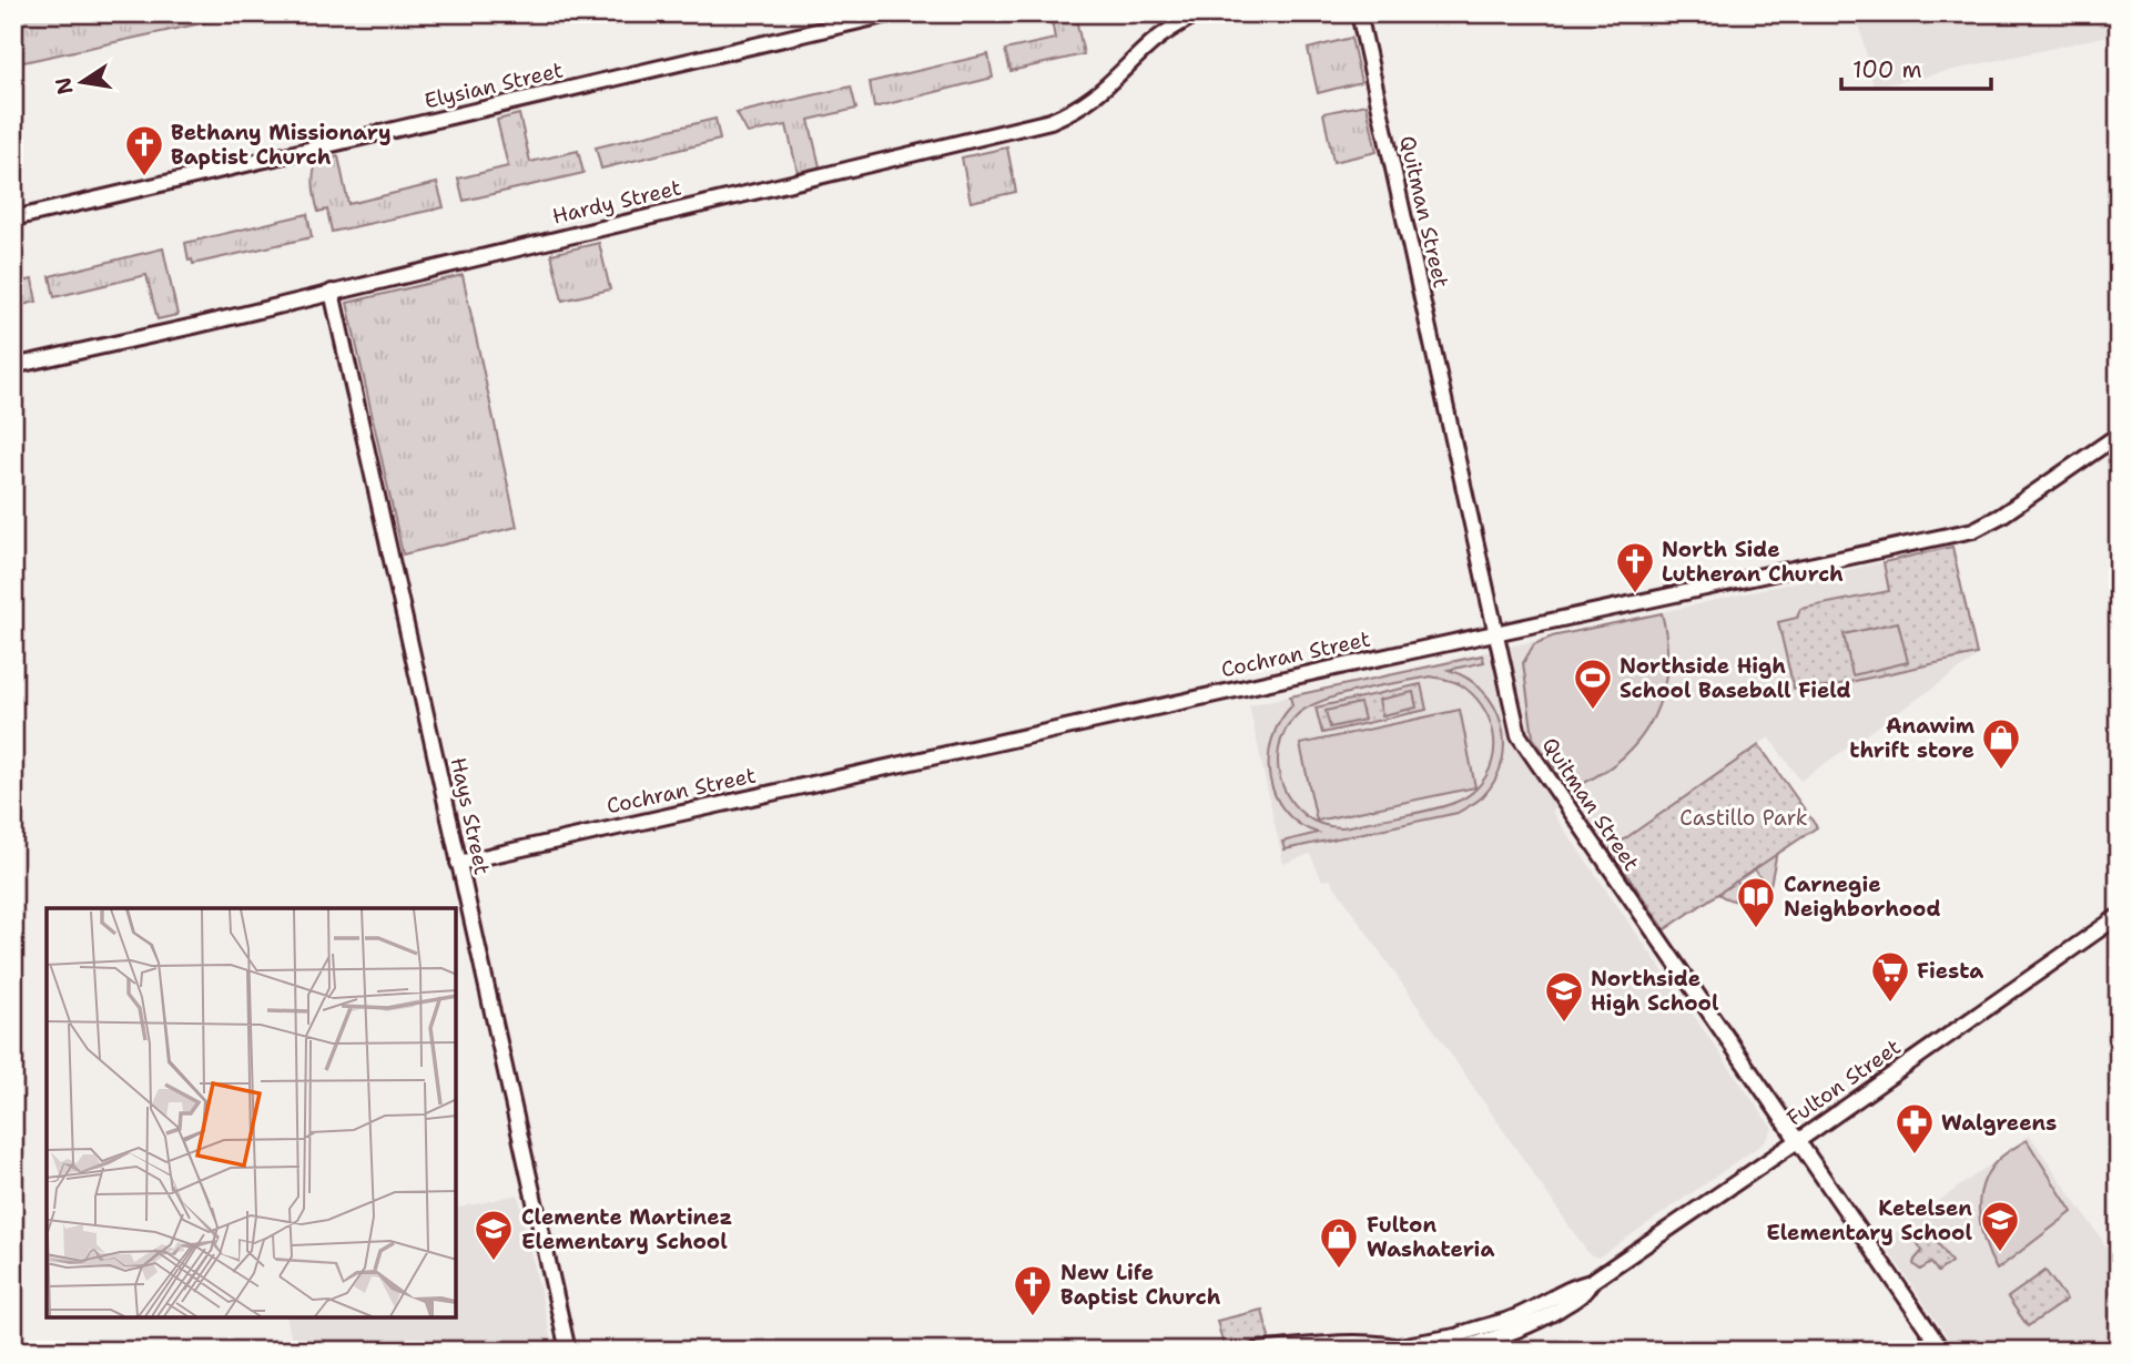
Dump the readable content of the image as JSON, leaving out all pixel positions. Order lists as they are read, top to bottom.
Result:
{
  "streets": {
    "main road": [
      "Elysian Street",
      "Hardy Street",
      "Quitman Street",
      "Cochran Street",
      "Hays Street",
      "Fulton Street"
    ]
  },
  "crossings": [
    ["Hardy Street", "Hays Street"],
    ["Quitman Street", "Cochran Street"],
    ["Quitman Street", "Fulton Street"],
    ["Cochran Street", "Hays Street"]
  ],
  "parks": ["Castillo Park"],
  "places": {
    "church": ["Bethany Missionary Baptist Church", "North Side Lutheran Church", "New Life Baptist Church"],
    "sports": ["Northside High School Baseball Field"],
    "shop": ["Anawim thrift store", "Fulton Washateria"],
    "library": ["Carnegie Neighborhood"],
    "supermarket": ["Fiesta"],
    "school or university": ["Northside High School", "Ketelsen Elementary School", "Clemente Martinez Elementary School"],
    "pharmacy": ["Walgreens"]
  },
  "scale_bar": "100 m",
  "north": "left"
}
